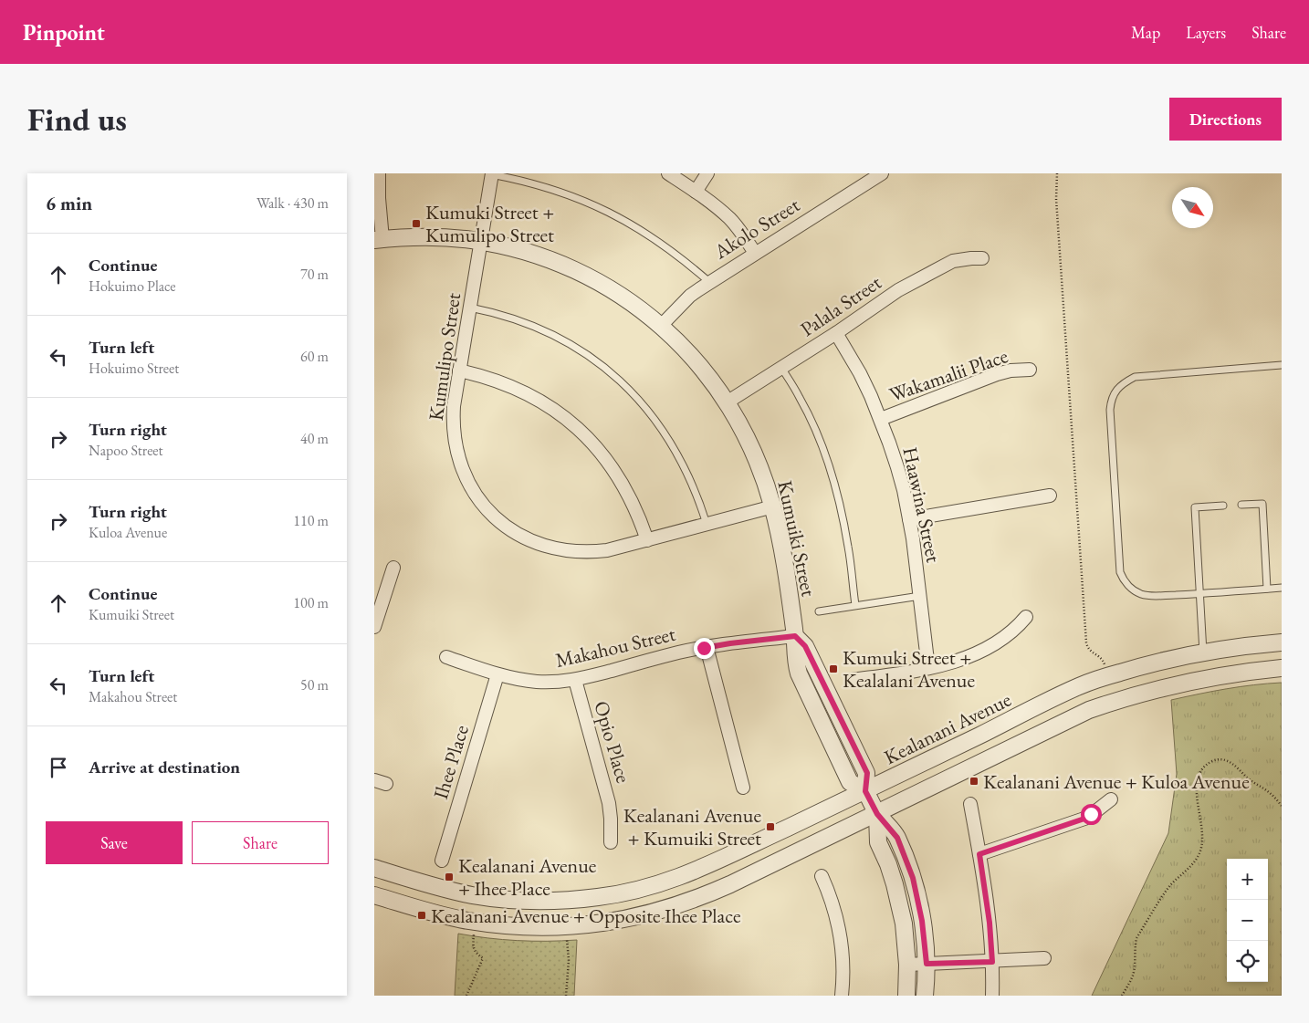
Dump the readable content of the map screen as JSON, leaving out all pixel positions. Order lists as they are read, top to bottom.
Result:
{
  "streets": {
    "street": [
      "Akolo Street",
      "Palala Street",
      "Kumulipo Street",
      "Wakamalii Place",
      "Haawina Street",
      "Kumuiki Street",
      "Makahou Street",
      "Kealanani Avenue",
      "Opio Place",
      "Ihee Place"
    ]
  },
  "crossings": [
    ["Akolo Street", "Kumuiki Street"],
    ["Palala Street", "Haawina Street"],
    ["Palala Street", "Kumuiki Street"],
    ["Kumulipo Street", "Kumuiki Street"],
    ["Wakamalii Place", "Haawina Street"],
    ["Kumuiki Street", "Makahou Street"],
    ["Kumuiki Street", "Kealanani Avenue"],
    ["Makahou Street", "Opio Place"],
    ["Makahou Street", "Ihee Place"]
  ],
  "places": {
    "transit": [
      "Kumuki Street + Kumulipo Street",
      "Kumuki Street + Kealalani Avenue",
      "Kealanani Avenue + Kuloa Avenue",
      "Kealanani Avenue + Kumuiki Street",
      "Kealanani Avenue + Ihee Place",
      "Kealanani Avenue + Opposite Ihee Place"
    ]
  },
  "north": "bottom right",
  "page": {
    "header": "Pinpoint",
    "nav": ["Map", "Layers", "Share"],
    "buttons": [
      "Directions",
      ["Save", "Share"]
    ],
    "title": "Find us",
    "heading": ["6 min", "Walk · 430 m"],
    "list": [
      ["Continue", "Hokuimo Place", "70 m"],
      ["Turn left", "Hokuimo Street", "60 m"],
      ["Turn right", "Napoo Street", "40 m"],
      ["Turn right", "Kuloa Avenue", "110 m"],
      ["Continue", "Kumuiki Street", "100 m"],
      ["Turn left", "Makahou Street", "50 m"],
      "Arrive at destination"
    ],
    "map_buttons": ["+", "−"]
  }
}
